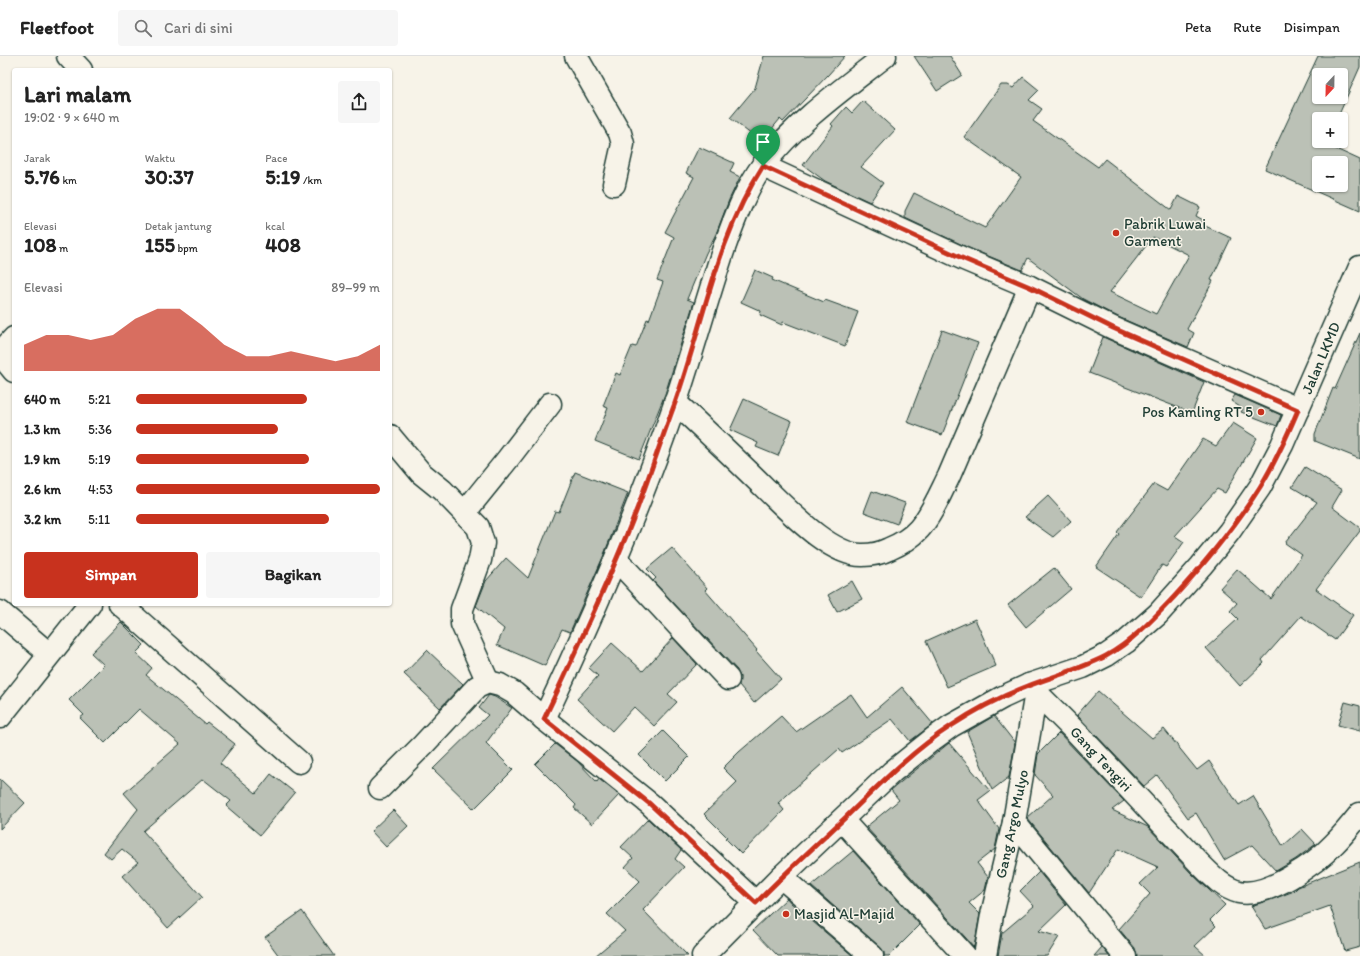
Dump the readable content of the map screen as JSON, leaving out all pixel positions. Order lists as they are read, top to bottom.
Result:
{
  "streets": {
    "street": ["Jalan LKMD", "Gang Tengiri", "Gang Argo Mulyo"]
  },
  "crossings": [
    ["Jalan LKMD", "Gang Tengiri"],
    ["Jalan LKMD", "Gang Argo Mulyo"],
    ["Gang Tengiri", "Gang Argo Mulyo"]
  ],
  "places": ["Pabrik Luwai Garment", "Pos Kamling RT 5", "Masjid Al-Majid"],
  "north": "bottom",
  "page": {
    "header": "Fleetfoot",
    "search": "Cari di sini",
    "nav": ["Peta", "Rute", "Disimpan"],
    "map_buttons": ["+", "−"],
    "heading": ["Lari malam", "19:02 · 9 × 640 m"],
    "stats": [
      ["Jarak", "5.76 km"],
      ["Waktu", "30:37"],
      ["Pace", "5:19 /km"],
      ["Elevasi", "108 m"],
      ["Detak jantung", "155 bpm"],
      ["kcal", "408"]
    ],
    "chart": ["Elevasi", "89–99 m"],
    "list": [
      {
        "name": "640 m",
        "note": "5:21"
      },
      {
        "name": "1.3 km",
        "note": "5:36"
      },
      {
        "name": "1.9 km",
        "note": "5:19"
      },
      {
        "name": "2.6 km",
        "note": "4:53"
      },
      {
        "name": "3.2 km",
        "note": "5:11"
      }
    ],
    "buttons": ["Simpan", "Bagikan"]
  }
}
